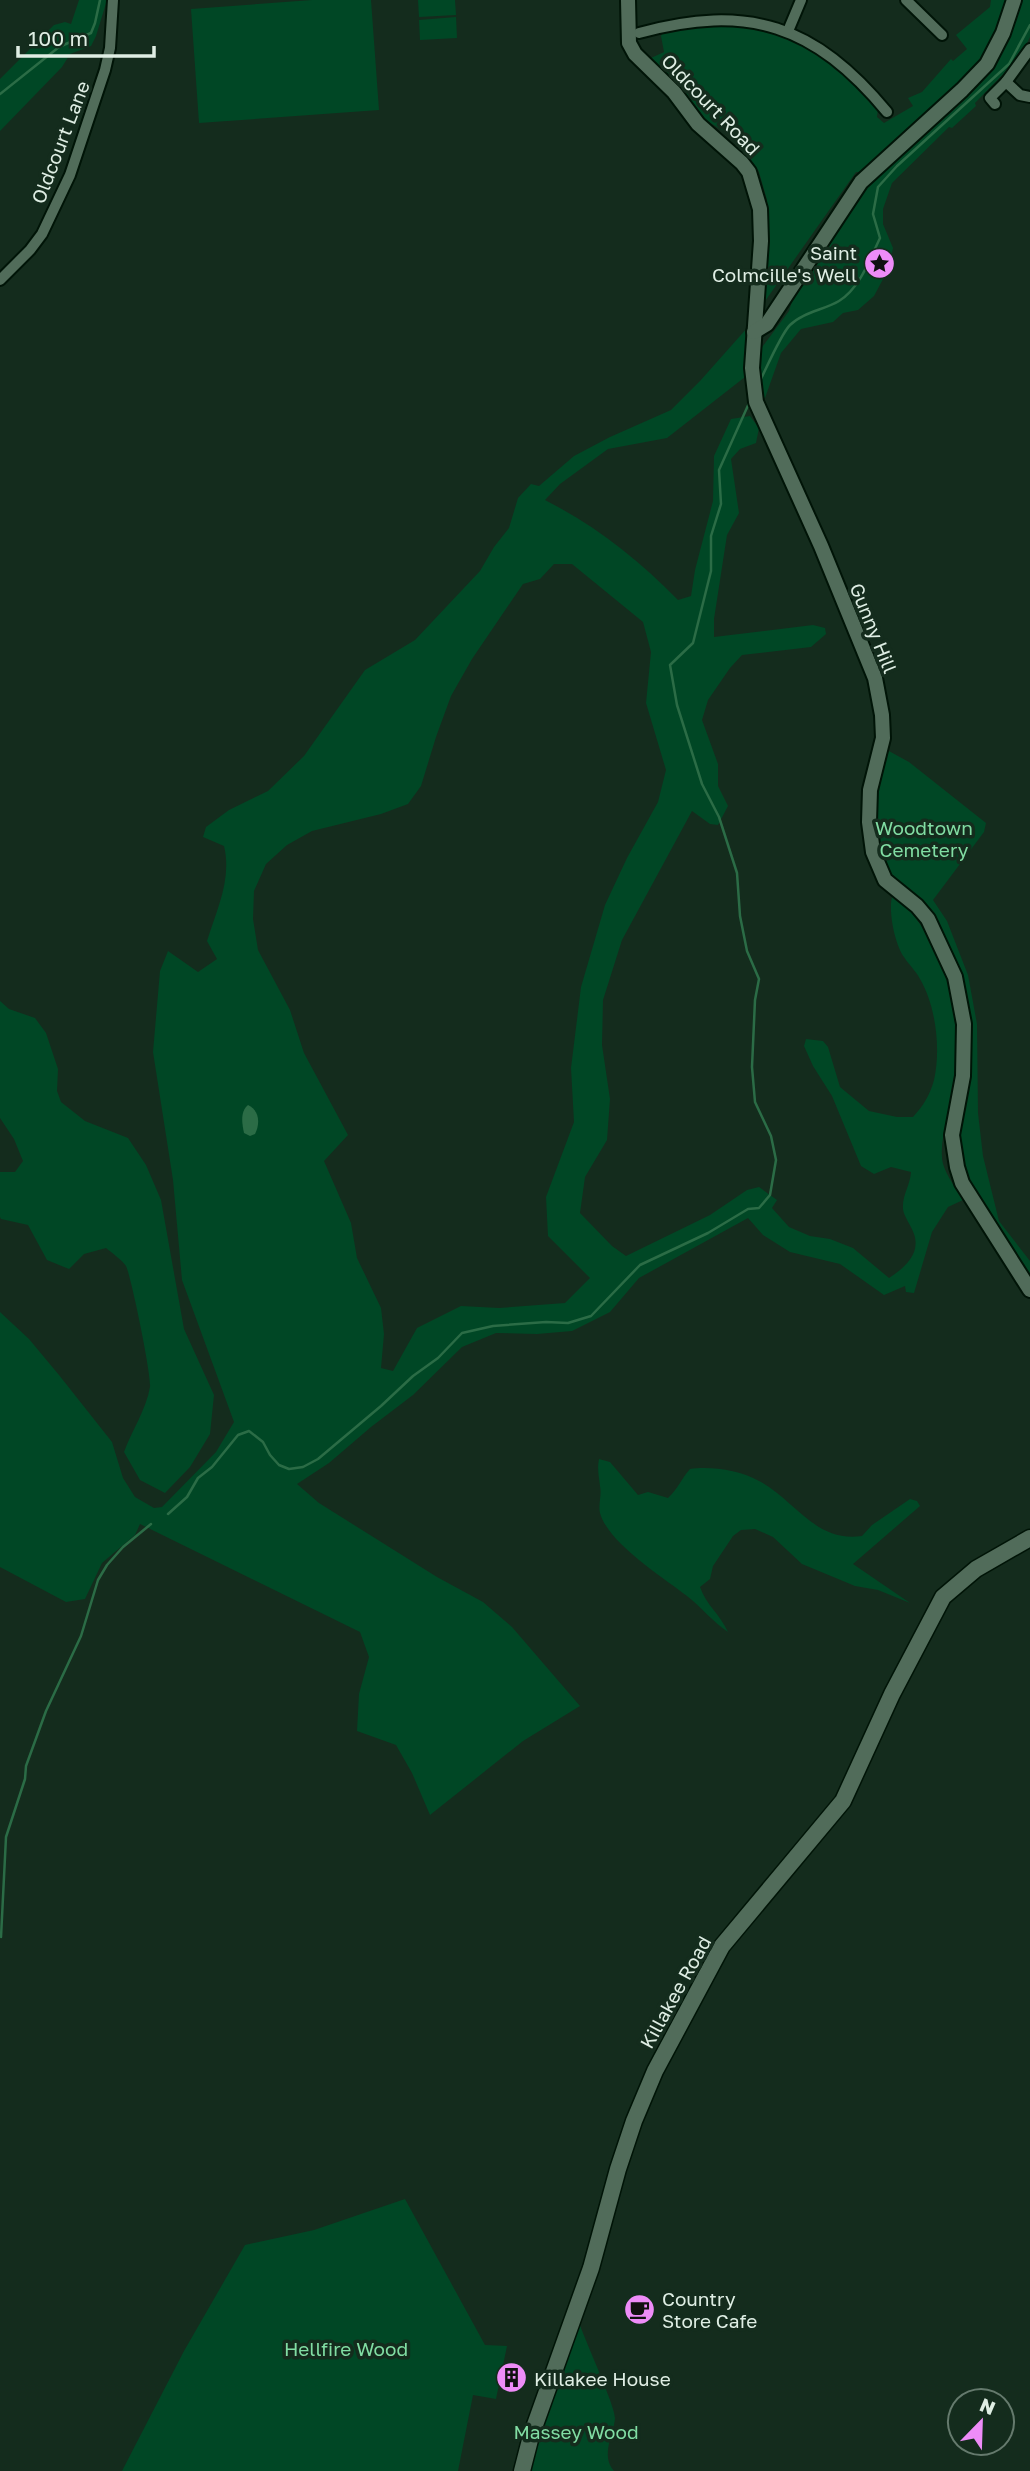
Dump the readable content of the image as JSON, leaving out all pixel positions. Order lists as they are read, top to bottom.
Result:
{
  "streets": {
    "main road": ["Killakee Road"],
    "street": ["Oldcourt Road", "Oldcourt Lane", "Gunny Hill"]
  },
  "crossings": [
    ["Oldcourt Road", "Gunny Hill"]
  ],
  "parks": ["Woodtown Cemetery", "Hellfire Wood", "Massey Wood"],
  "places": {
    "place": ["Saint Colmcille's Well"],
    "cafe": ["Country Store Cafe"],
    "building": ["Killakee House"]
  },
  "scale_bar": "100 m",
  "north": "top right"
}
